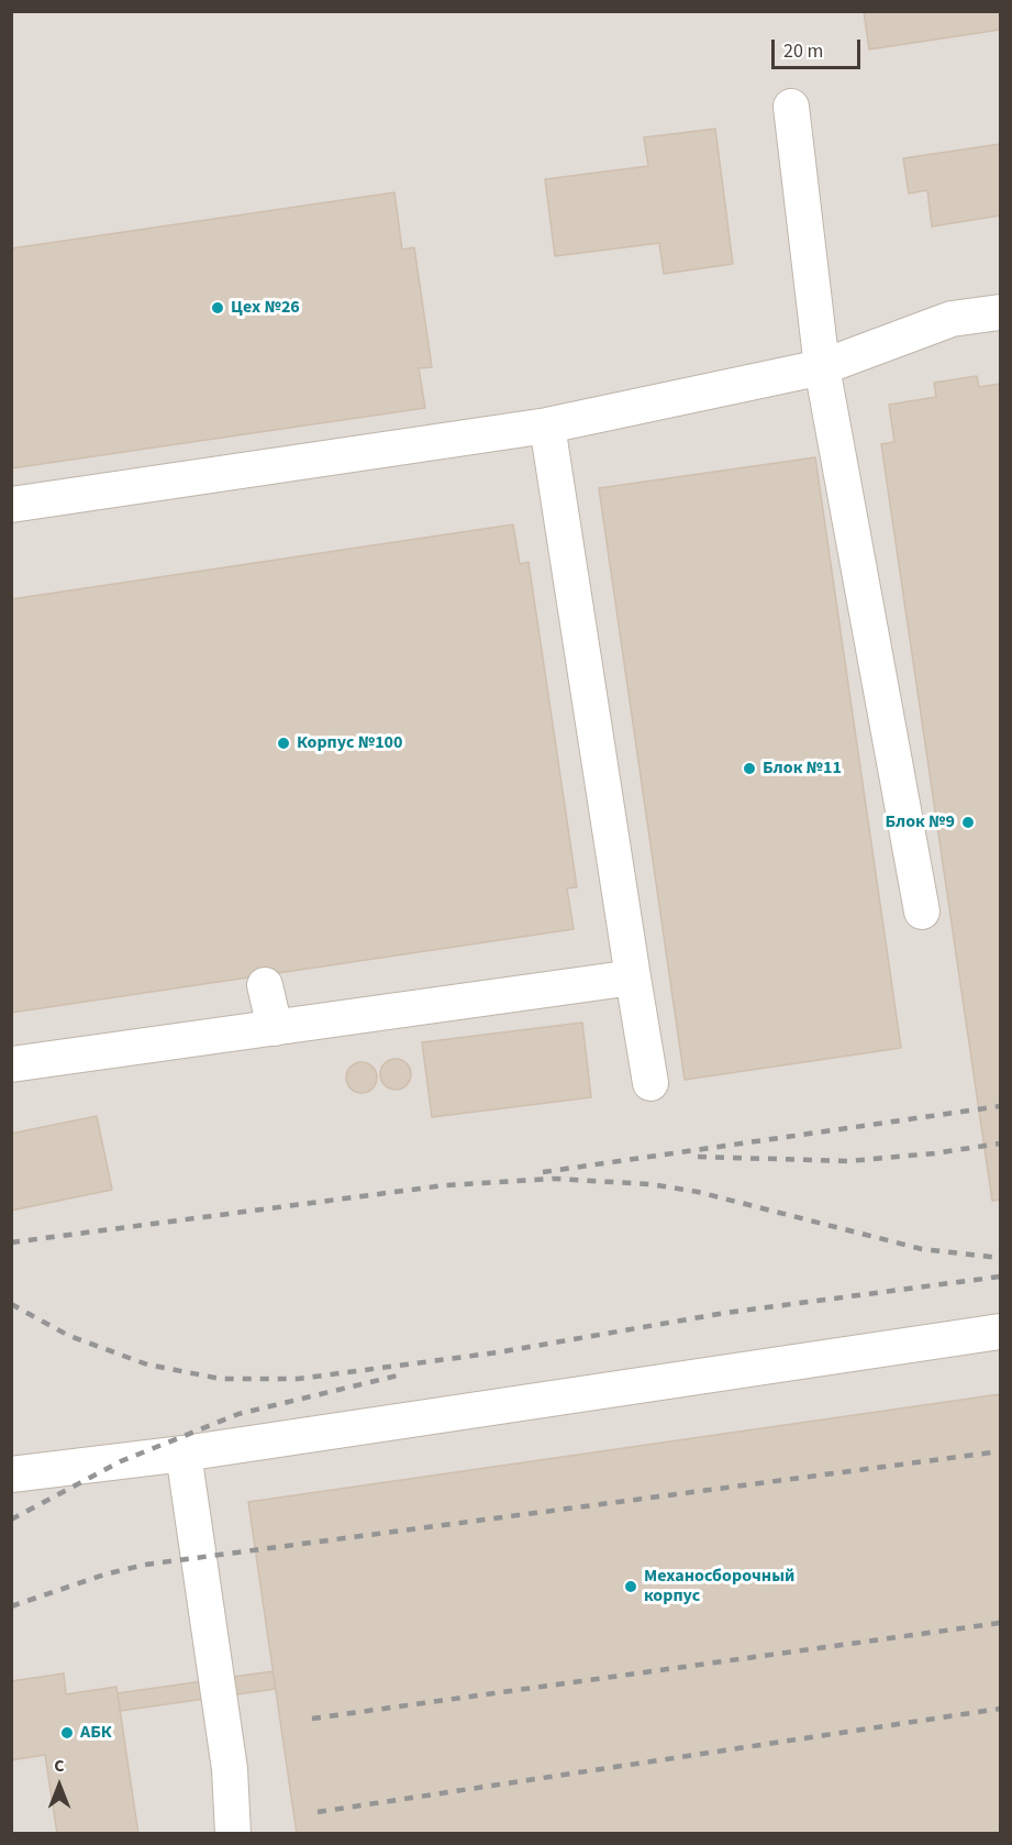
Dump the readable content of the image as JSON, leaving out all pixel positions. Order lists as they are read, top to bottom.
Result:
{
  "places": [
    "Цех №26",
    "Корпус №100",
    "Блок №11",
    "Блок №9",
    "Механосборочный корпус",
    "АБК"
  ],
  "scale_bar": "20 m",
  "north": "top"
}
